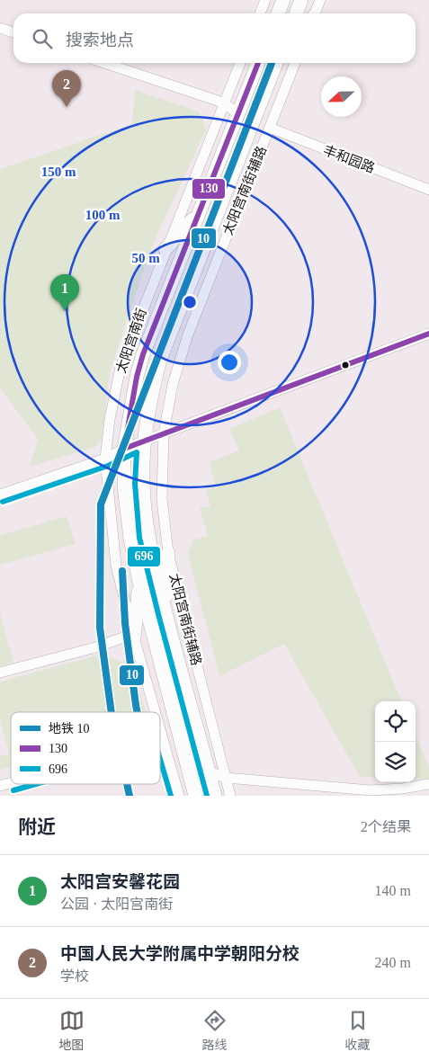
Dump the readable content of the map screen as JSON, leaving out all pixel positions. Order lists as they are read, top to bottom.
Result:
{
  "streets": {
    "main road": ["太阳宫南街"],
    "street": ["丰和园路", "太阳宫南街辅路"]
  },
  "crossings": [
    ["丰和园路", "太阳宫南街辅路"]
  ],
  "lines": ["metro line 10", "transit line 130", "transit line 696"],
  "legend": ["地铁 10", "130", "696"],
  "north": "left",
  "page": {
    "search": "搜索地点",
    "pins": ["2", "1"],
    "heading": ["附近", "2个结果"],
    "list": [
      {
        "mark": "1",
        "name": "太阳宫安馨花园",
        "note": "公园 · 太阳宫南街",
        "value": "140 m"
      },
      {
        "mark": "2",
        "name": "中国人民大学附属中学朝阳分校",
        "note": "学校",
        "value": "240 m"
      }
    ],
    "nav": ["地图", "路线", "收藏"]
  },
  "rings": ["150 m", "100 m", "50 m"]
}
